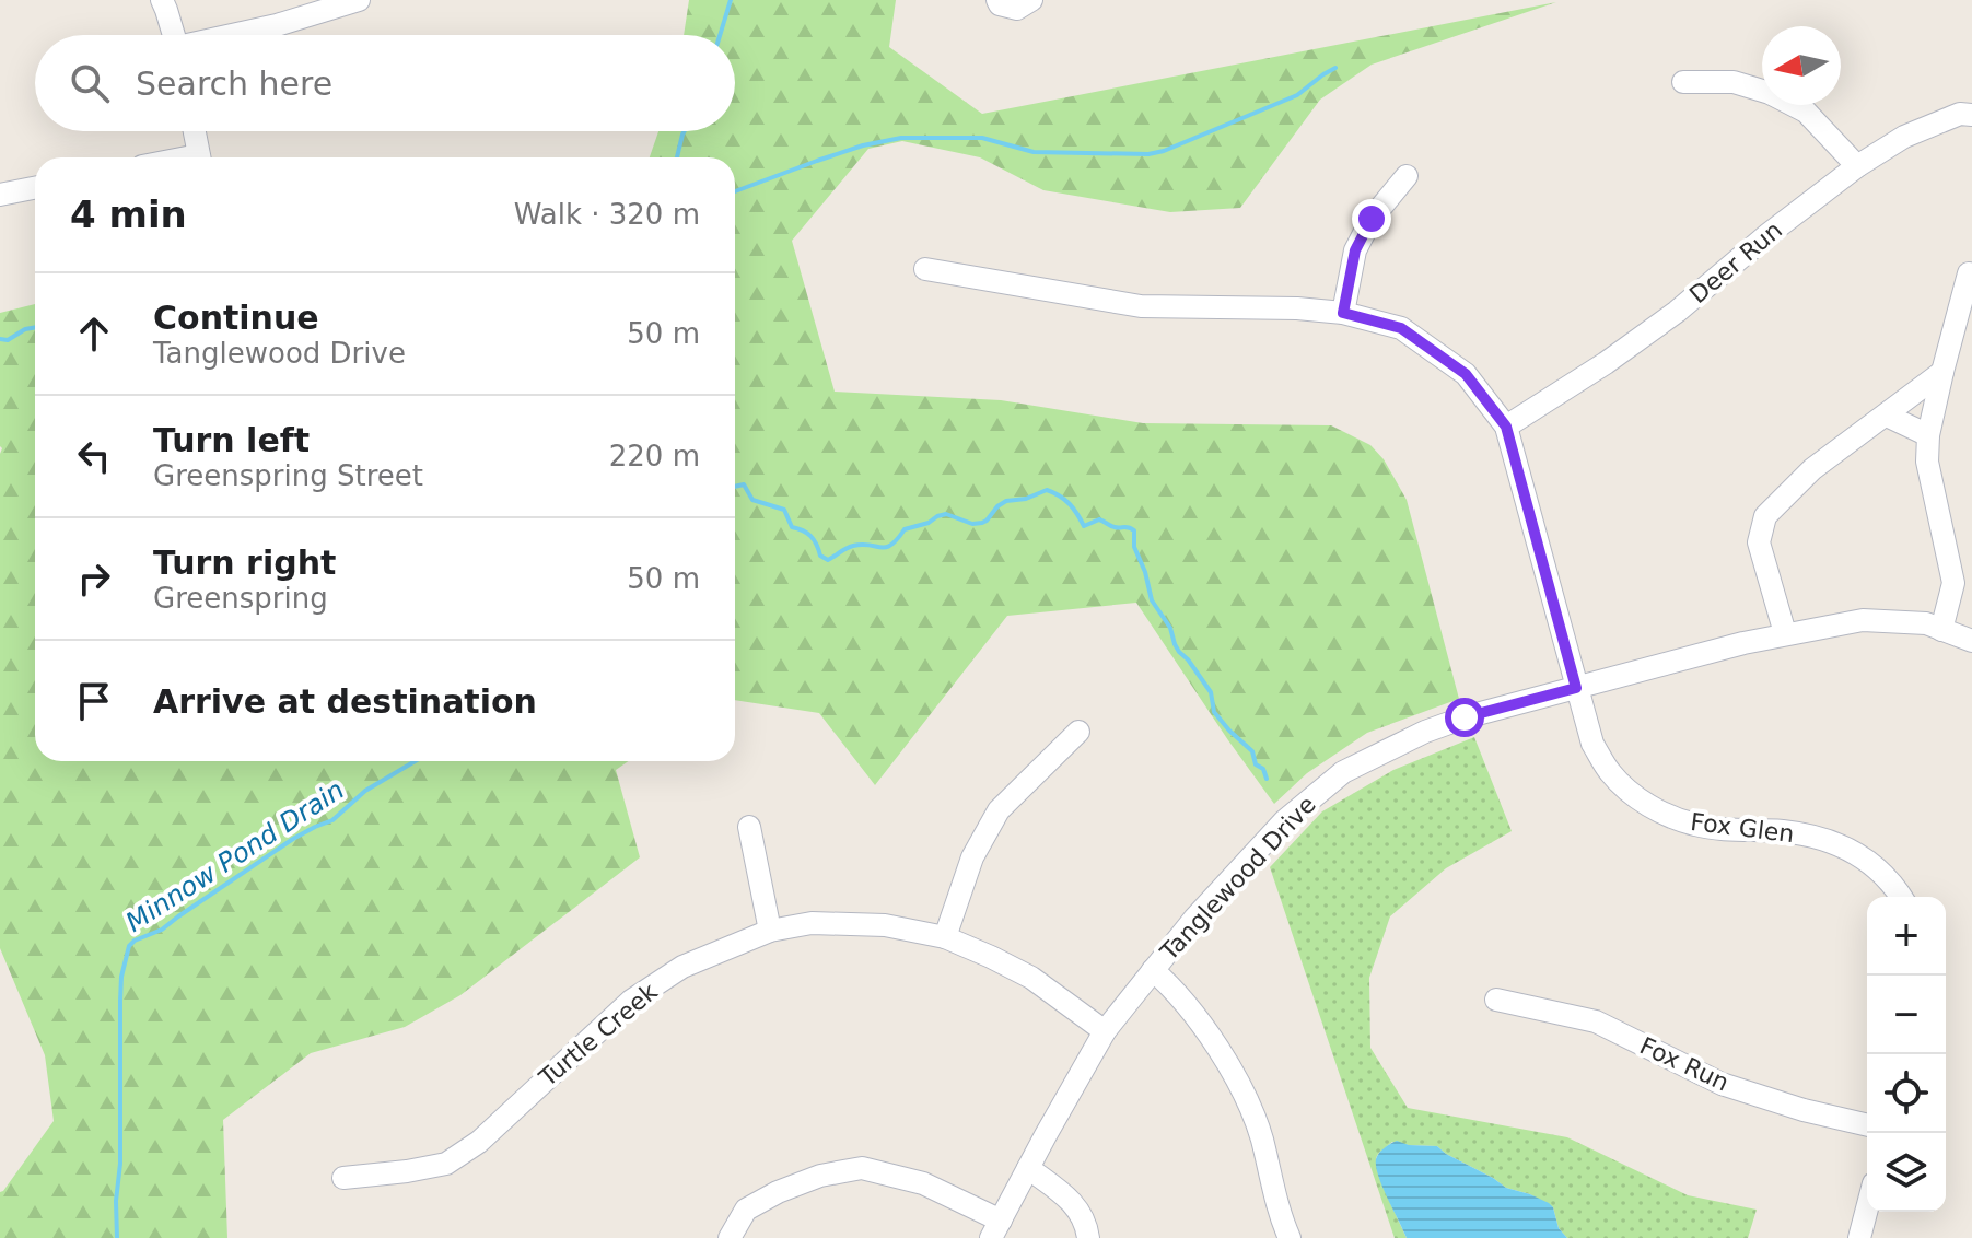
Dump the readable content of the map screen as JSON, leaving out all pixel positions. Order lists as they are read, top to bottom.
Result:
{
  "streets": {
    "street": [
      "Deer Run",
      "Fox Glen",
      "Tanglewood Drive",
      "Turtle Creek",
      "Fox Run"
    ]
  },
  "crossings": [
    ["Deer Run", "Fox Glen"],
    ["Fox Glen", "Tanglewood Drive"],
    ["Tanglewood Drive", "Turtle Creek"]
  ],
  "water": ["Minnow Pond Drain"],
  "north": "left",
  "page": {
    "search": "Search here",
    "heading": ["4 min", "Walk · 320 m"],
    "list": [
      ["Continue", "Tanglewood Drive", "50 m"],
      ["Turn left", "Greenspring Street", "220 m"],
      ["Turn right", "Greenspring", "50 m"],
      "Arrive at destination"
    ],
    "map_buttons": ["+", "−"]
  }
}
